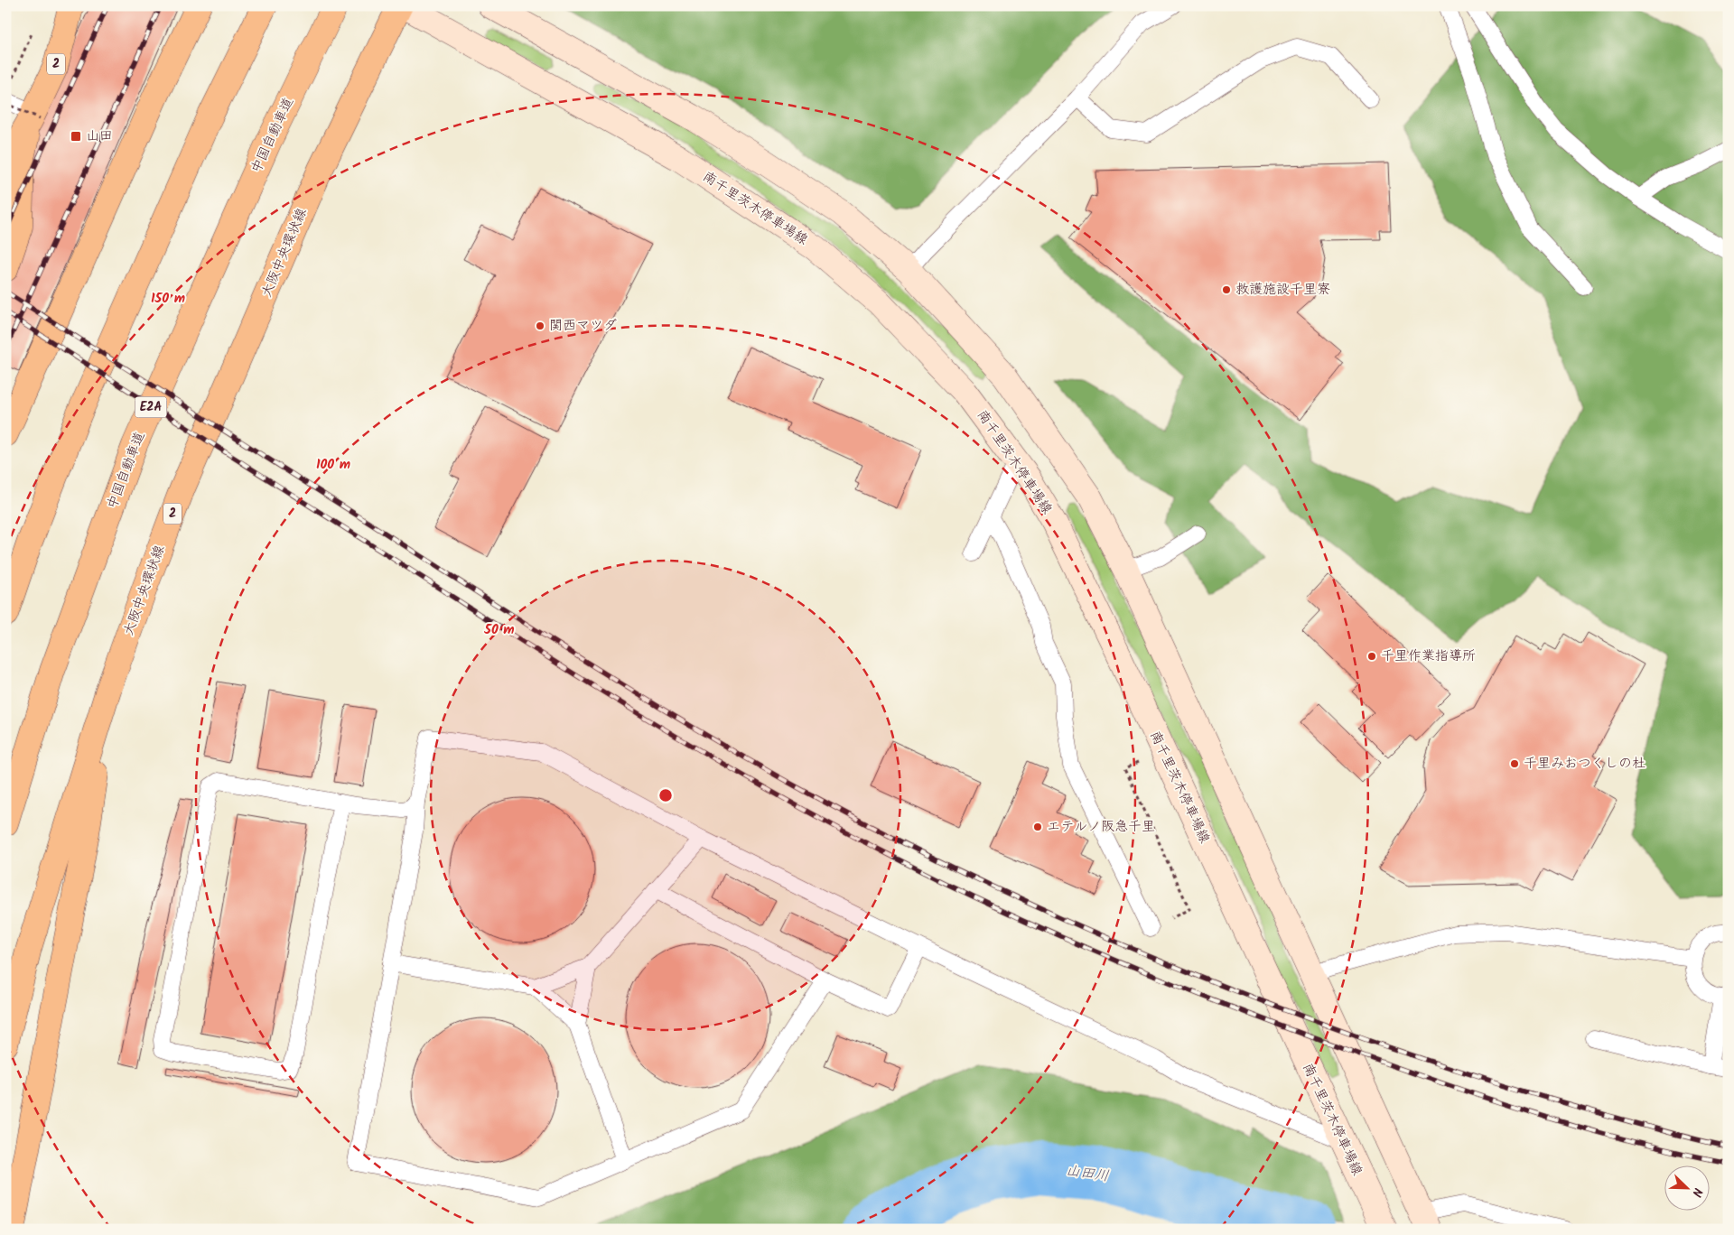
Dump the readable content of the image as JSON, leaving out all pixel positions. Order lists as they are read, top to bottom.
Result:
{
  "streets": {
    "main road": [
      "2",
      "中国自動車道",
      "南千里茨木停車場線",
      "大阪中央環状線",
      "E2A"
    ]
  },
  "water": ["山田川"],
  "places": {
    "transit": ["山田"],
    "other": [
      "救護施設千里寮",
      "関西マツダ",
      "千里作業指導所",
      "千里みおつくしの杜",
      "エテルノ阪急千里"
    ]
  },
  "north": "bottom right",
  "rings": ["150 m", "100 m", "50 m"]
}
